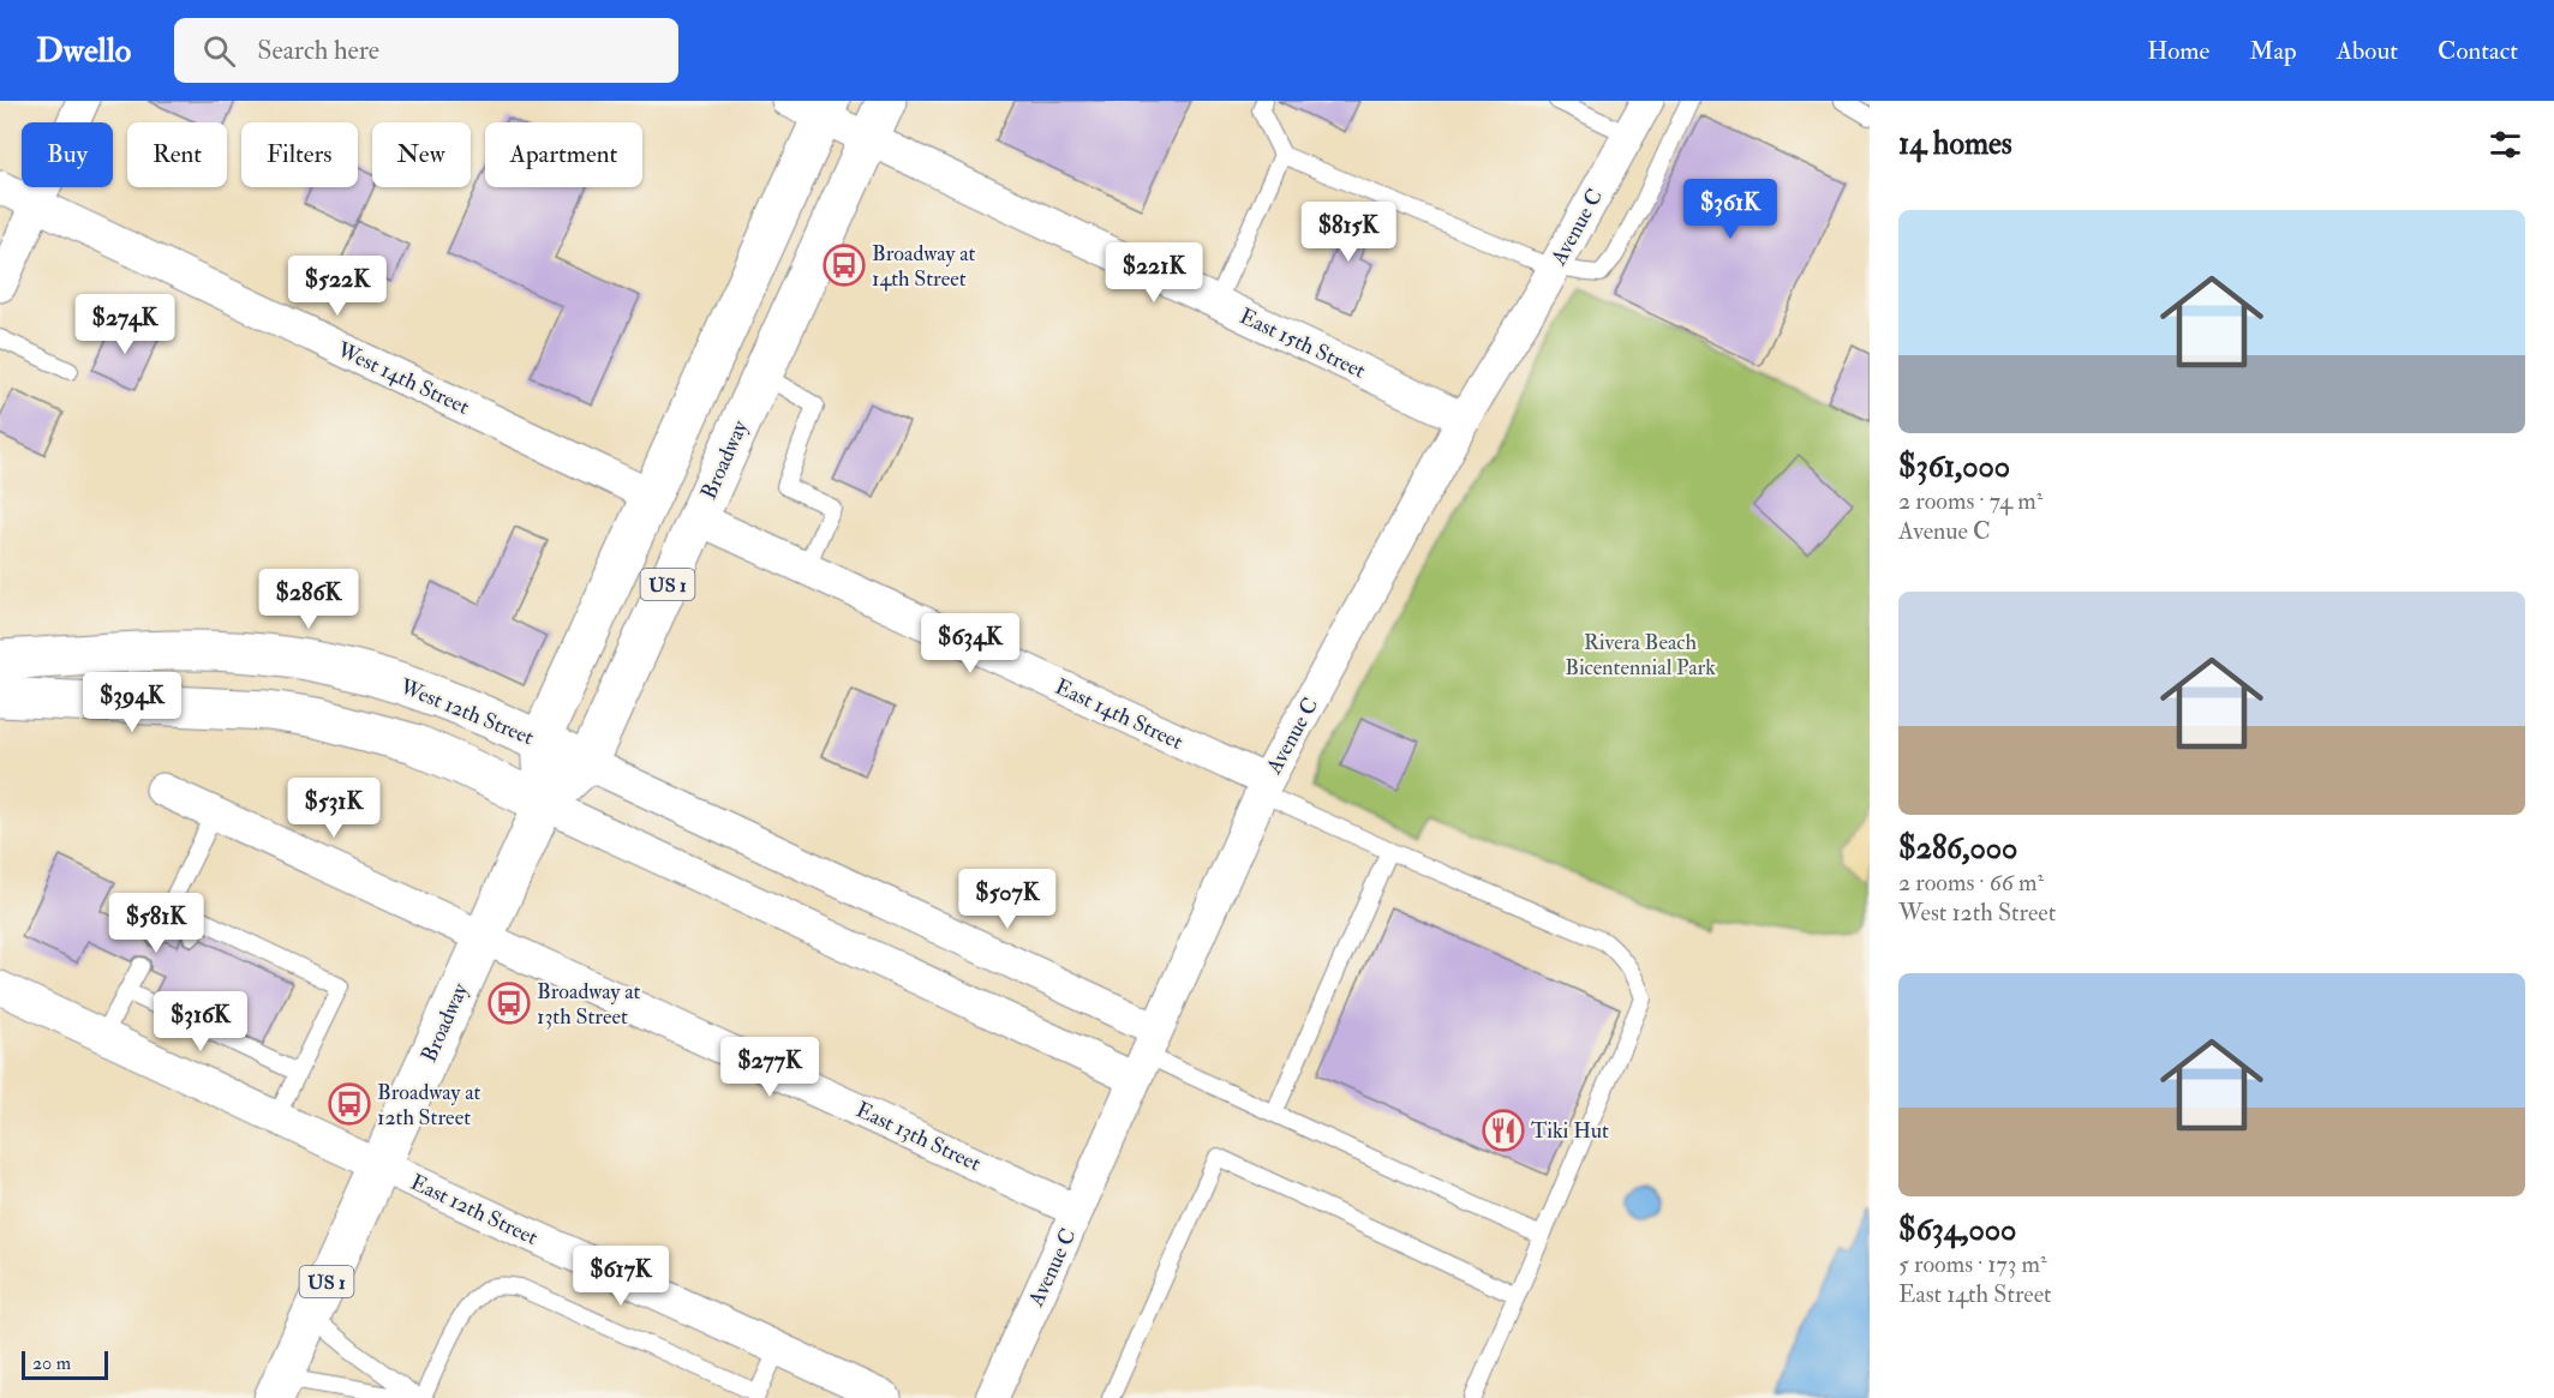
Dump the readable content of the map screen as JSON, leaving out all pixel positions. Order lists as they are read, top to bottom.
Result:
{
  "streets": {
    "main road": ["Broadway", "US 1", "West 12th Street"],
    "street": [
      "Avenue C",
      "East 15th Street",
      "West 14th Street",
      "East 14th Street",
      "East 13th Street",
      "East 12th Street"
    ]
  },
  "crossings": [
    ["Avenue C", "East 15th Street"],
    ["Avenue C", "East 14th Street"],
    ["Avenue C", "East 13th Street"],
    ["East 15th Street", "Broadway"],
    ["West 14th Street", "Broadway"],
    ["Broadway", "West 12th Street"],
    ["Broadway", "East 14th Street"],
    ["Broadway", "East 13th Street"],
    ["Broadway", "East 12th Street"]
  ],
  "parks": ["Rivera Beach Bicentennial Park"],
  "places": {
    "bus stop": ["Broadway at 14th Street", "Broadway at 13th Street", "Broadway at 12th Street"],
    "restaurant": ["Tiki Hut"]
  },
  "scale_bar": "20 m",
  "page": {
    "header": "Dwello",
    "search": "Search here",
    "nav": [
      "Home",
      "Map",
      "About",
      "Contact"
    ],
    "heading": "14 homes",
    "chip": [
      "Buy",
      "Rent",
      "Filters",
      "New",
      "Apartment"
    ],
    "price": [
      "$361K",
      "$815K",
      "$221K",
      "$522K",
      "$274K",
      "$286K",
      "$634K",
      "$394K",
      "$531K",
      "$507K",
      "$581K",
      "$316K",
      "$277K",
      "$617K"
    ],
    "list": [
      {
        "name": "$361,000",
        "note": "2 rooms · 74 m² · Avenue C"
      },
      {
        "name": "$286,000",
        "note": "2 rooms · 66 m² · West 12th Street"
      },
      {
        "name": "$634,000",
        "note": "5 rooms · 173 m² · East 14th Street"
      }
    ],
    "scale": "20 m"
  }
}
